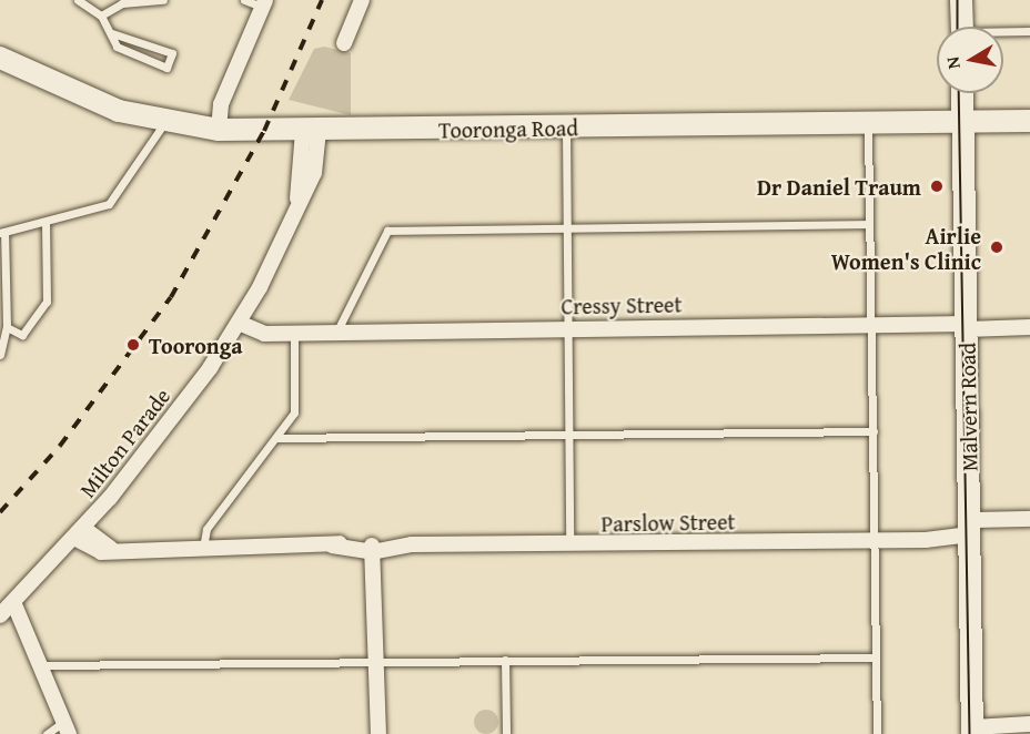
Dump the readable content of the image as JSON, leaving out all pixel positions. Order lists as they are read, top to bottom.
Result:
{
  "streets": {
    "main road": ["Tooronga Road", "Malvern Road"],
    "street": ["Cressy Street", "Milton Parade", "Parslow Street"]
  },
  "crossings": [
    ["Tooronga Road", "Malvern Road"],
    ["Tooronga Road", "Milton Parade"],
    ["Cressy Street", "Malvern Road"],
    ["Cressy Street", "Milton Parade"],
    ["Malvern Road", "Parslow Street"],
    ["Milton Parade", "Parslow Street"]
  ],
  "places": ["Dr Daniel Traum", "Airlie Women's Clinic", "Tooronga"],
  "north": "left"
}
